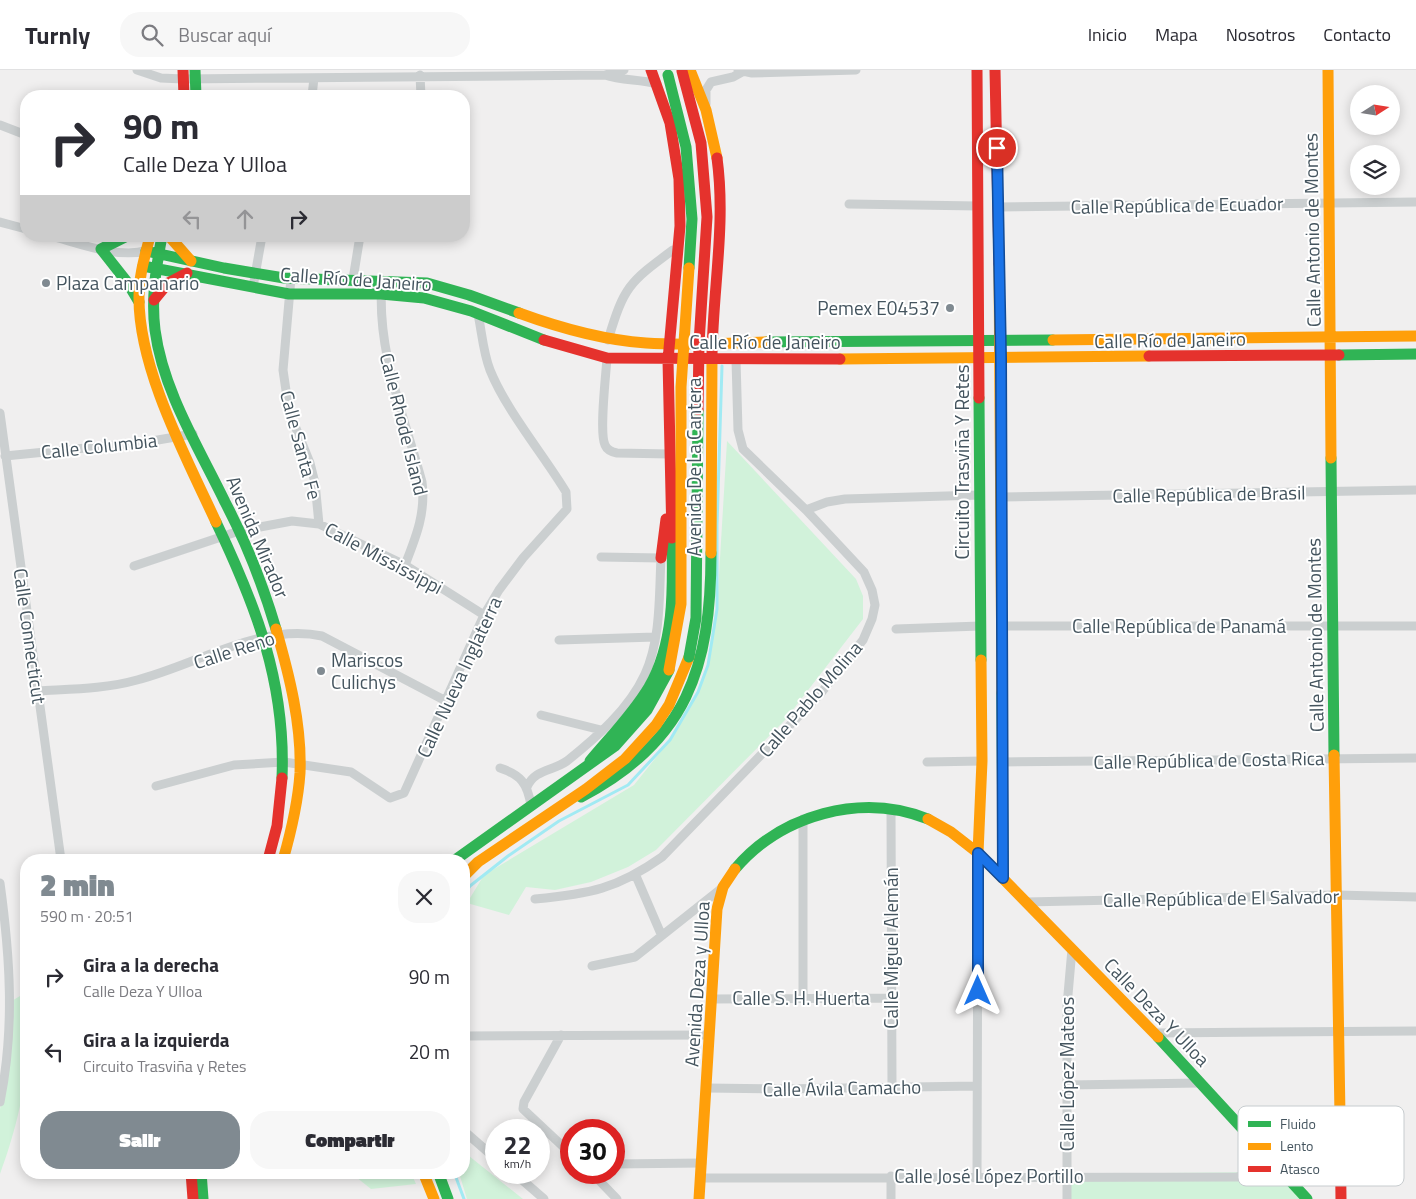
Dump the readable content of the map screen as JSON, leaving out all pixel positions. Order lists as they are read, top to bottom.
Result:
{
  "streets": {
    "main road": [
      "Calle Antonio de Montes",
      "Calle Río de Janeiro",
      "Circuito Trasviña Y Retes",
      "Avenida De La Cantera",
      "Avenida Mirador",
      "Avenida Deza y Ulloa",
      "Calle Deza Y Ulloa"
    ],
    "street": [
      "Calle República de Ecuador",
      "Calle Rhode Island",
      "Calle Santa Fe",
      "Calle Columbia",
      "Calle República de Brasil",
      "Calle Mississippi",
      "Calle República de Panamá",
      "Calle Connecticut",
      "Calle Reno",
      "Calle Nueva Inglaterra",
      "Calle Pablo Molina",
      "Calle República de Costa Rica",
      "Calle República de El Salvador",
      "Calle Miguel Alemán",
      "Calle S. H. Huerta",
      "Calle López Mateos",
      "Calle Ávila Camacho",
      "Calle José López Portillo"
    ]
  },
  "crossings": [
    ["Calle República de Ecuador", "Calle Antonio de Montes"],
    ["Calle República de Ecuador", "Circuito Trasviña Y Retes"],
    ["Calle Antonio de Montes", "Calle Río de Janeiro"],
    ["Calle Antonio de Montes", "Calle República de Brasil"],
    ["Calle Antonio de Montes", "Calle República de Panamá"],
    ["Calle Antonio de Montes", "Calle República de Costa Rica"],
    ["Calle Antonio de Montes", "Calle República de El Salvador"],
    ["Calle Río de Janeiro", "Calle Rhode Island"],
    ["Calle Río de Janeiro", "Calle Santa Fe"],
    ["Calle Río de Janeiro", "Circuito Trasviña Y Retes"],
    ["Calle Río de Janeiro", "Avenida De La Cantera"],
    ["Calle Río de Janeiro", "Avenida Mirador"],
    ["Calle Río de Janeiro", "Calle Nueva Inglaterra"],
    ["Calle Río de Janeiro", "Calle Pablo Molina"],
    ["Calle Rhode Island", "Calle Mississippi"],
    ["Calle Santa Fe", "Calle Mississippi"],
    ["Calle Columbia", "Avenida Mirador"],
    ["Calle Columbia", "Calle Connecticut"],
    ["Circuito Trasviña Y Retes", "Calle República de Brasil"],
    ["Circuito Trasviña Y Retes", "Calle República de Panamá"],
    ["Circuito Trasviña Y Retes", "Calle República de Costa Rica"],
    ["Circuito Trasviña Y Retes", "Avenida Deza y Ulloa"],
    ["Circuito Trasviña Y Retes", "Calle Deza Y Ulloa"],
    ["Avenida Mirador", "Calle Mississippi"],
    ["Avenida Mirador", "Calle Reno"],
    ["Avenida Mirador", "Calle Nueva Inglaterra"],
    ["Calle Mississippi", "Calle Nueva Inglaterra"],
    ["Calle Connecticut", "Calle Reno"],
    ["Calle Reno", "Calle Nueva Inglaterra"],
    ["Calle República de El Salvador", "Calle Deza Y Ulloa"],
    ["Calle Miguel Alemán", "Avenida Deza y Ulloa"],
    ["Calle Miguel Alemán", "Calle S. H. Huerta"],
    ["Calle Miguel Alemán", "Calle Ávila Camacho"],
    ["Avenida Deza y Ulloa", "Calle S. H. Huerta"],
    ["Avenida Deza y Ulloa", "Calle Deza Y Ulloa"],
    ["Avenida Deza y Ulloa", "Calle Ávila Camacho"],
    ["Avenida Deza y Ulloa", "Calle José López Portillo"],
    ["Calle Deza Y Ulloa", "Calle López Mateos"],
    ["Calle López Mateos", "Calle José López Portillo"]
  ],
  "places": ["Plaza Campanario", "Pemex E04537", "Mariscos Culichys"],
  "legend": ["Fluido", "Lento", "Atasco"],
  "north": "right",
  "page": {
    "header": "Turnly",
    "search": "Buscar aquí",
    "nav": [
      "Inicio",
      "Mapa",
      "Nosotros",
      "Contacto"
    ],
    "turn": ["90 m", "Calle Deza Y Ulloa"],
    "heading": ["2 min", "590 m · 20:51"],
    "list": [
      {
        "name": "Gira a la derecha",
        "note": "Calle Deza Y Ulloa",
        "value": "90 m"
      },
      {
        "name": "Gira a la izquierda",
        "note": "Circuito Trasviña y Retes",
        "value": "20 m"
      }
    ],
    "buttons": ["Salir", "Compartir"],
    "speed": "22 km/h",
    "limit": "30"
  }
}
